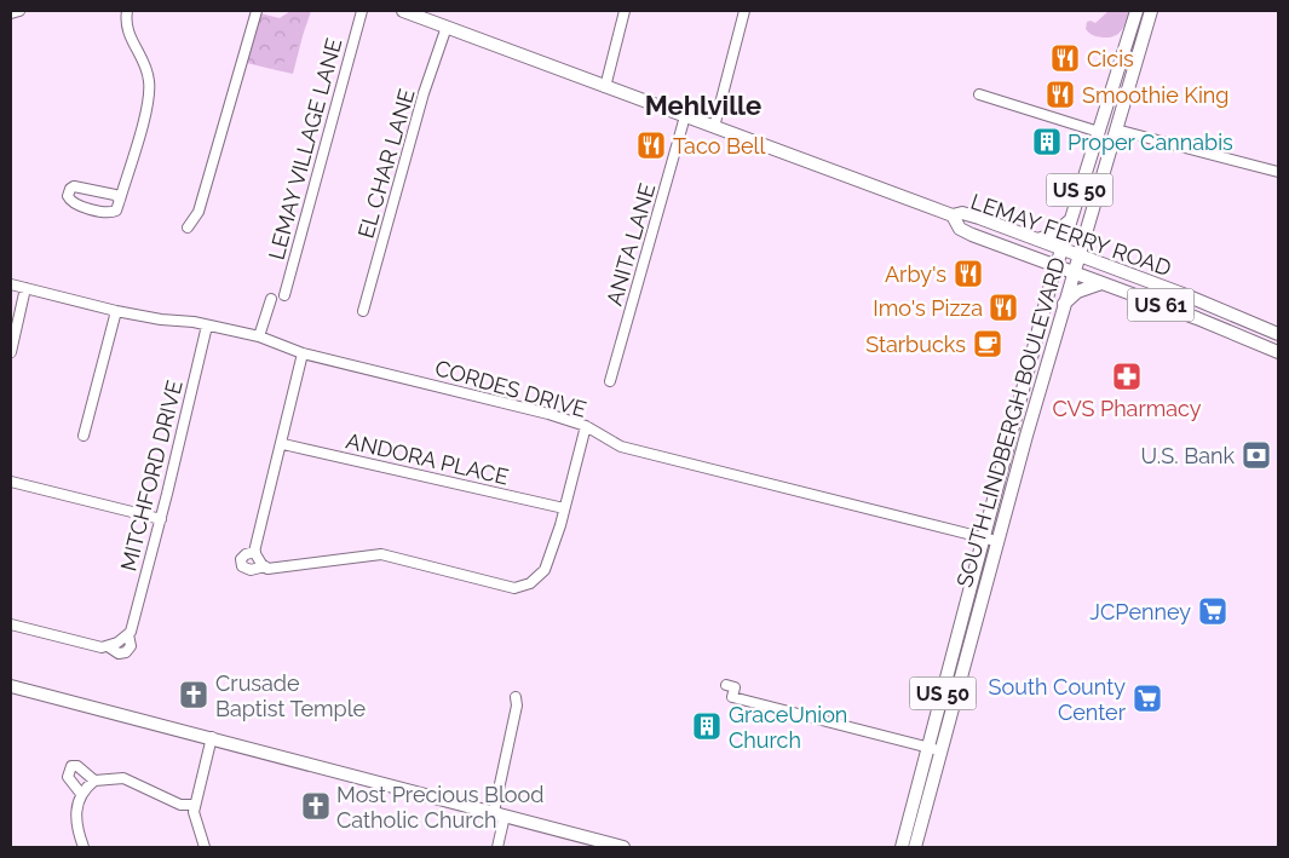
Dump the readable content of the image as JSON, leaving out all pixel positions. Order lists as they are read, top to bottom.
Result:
{
  "streets": {
    "main road": [
      "US 50",
      "LEMAY FERRY ROAD",
      "US 61",
      "SOUTH LINDBERGH BOULEVARD"
    ],
    "street": [
      "LEMAY VILLAGE LANE",
      "EL CHAR LANE",
      "ANITA LANE",
      "CORDES DRIVE",
      "ANDORA PLACE",
      "MITCHFORD DRIVE"
    ]
  },
  "crossings": [
    ["EL CHAR LANE", "LEMAY FERRY ROAD"],
    ["LEMAY FERRY ROAD", "ANITA LANE"],
    ["LEMAY FERRY ROAD", "SOUTH LINDBERGH BOULEVARD"],
    ["CORDES DRIVE", "SOUTH LINDBERGH BOULEVARD"],
    ["CORDES DRIVE", "MITCHFORD DRIVE"]
  ],
  "districts": ["Mehlville"],
  "places": {
    "restaurant": [
      "Cicis",
      "Smoothie King",
      "Taco Bell",
      "Arby's",
      "Imo's Pizza"
    ],
    "building": ["Proper Cannabis", "GraceUnion Church"],
    "cafe": ["Starbucks"],
    "pharmacy": ["CVS Pharmacy"],
    "bank": ["U.S. Bank"],
    "supermarket": ["JCPenney", "South County Center"],
    "church": ["Crusade Baptist Temple", "Most Precious Blood Catholic Church"]
  }
}
